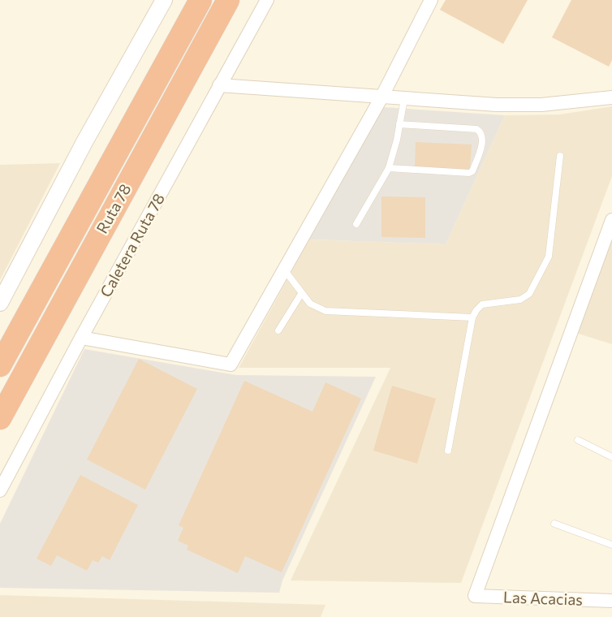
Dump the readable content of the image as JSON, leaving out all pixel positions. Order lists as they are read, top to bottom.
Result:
{
  "streets": {
    "highway": ["Ruta 78"],
    "street": ["Caletera Ruta 78", "Las Acacias"]
  }
}
